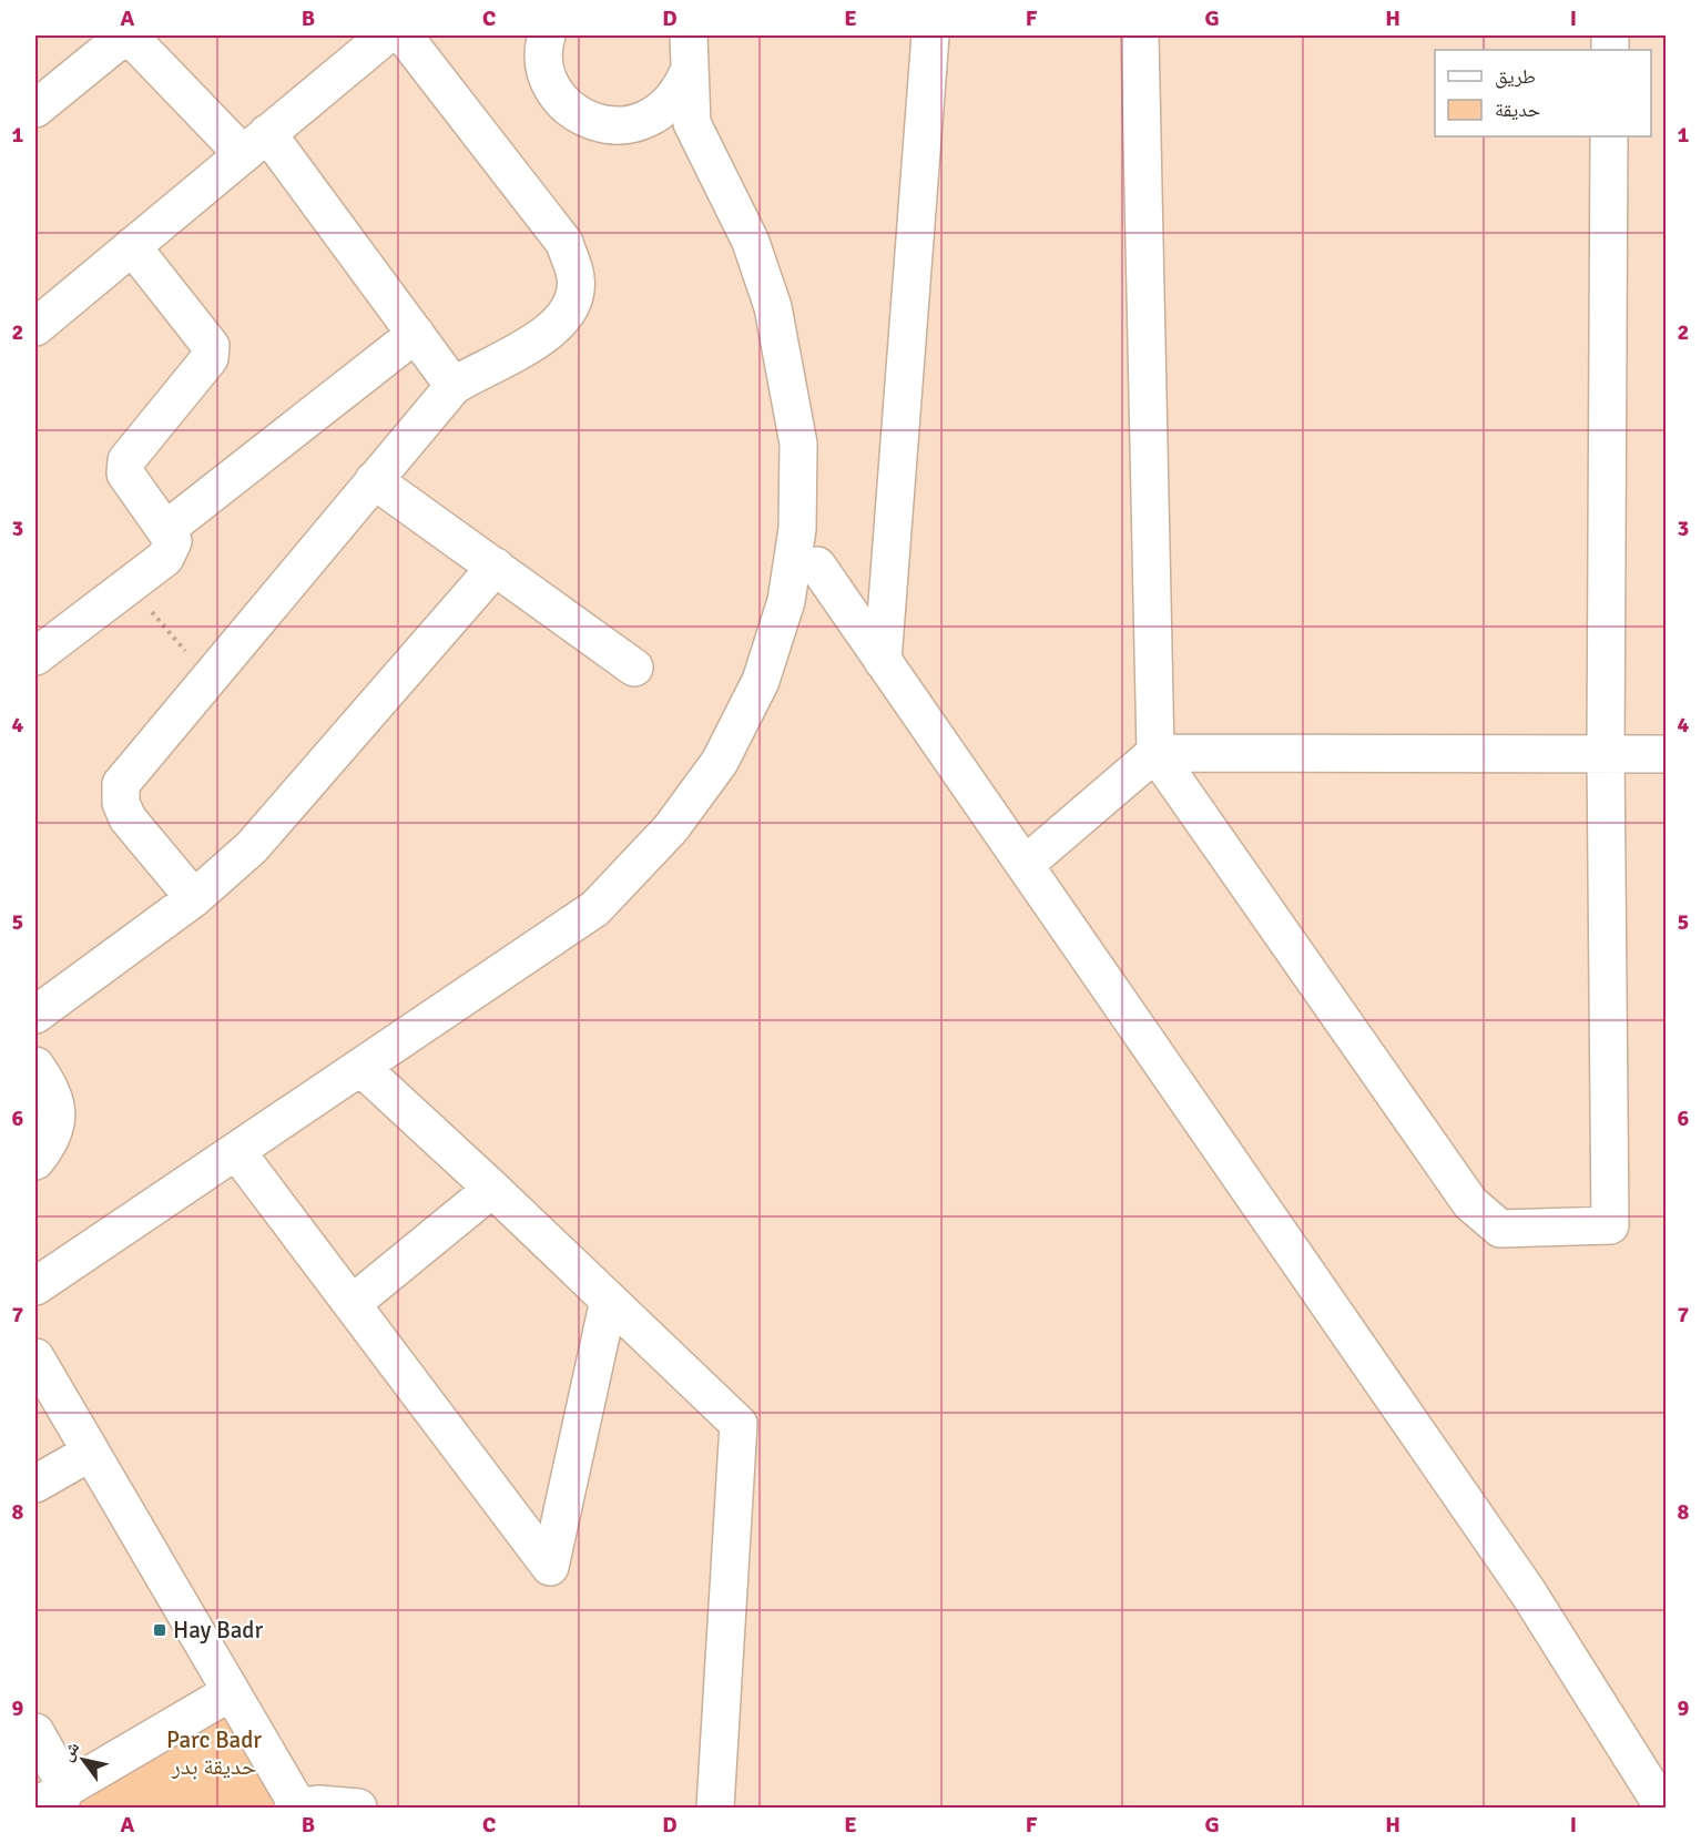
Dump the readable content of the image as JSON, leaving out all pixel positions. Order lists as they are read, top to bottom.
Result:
{
  "parks": ["Parc Badr حديقة بدر"],
  "places": {
    "transit": ["Hay Badr"]
  },
  "legend": ["طريق", "حديقة"],
  "north": "top left",
  "grid": {
    "columns": [
      "A",
      "B",
      "C",
      "D",
      "E",
      "F",
      "G",
      "H",
      "I"
    ],
    "rows": [
      "1",
      "2",
      "3",
      "4",
      "5",
      "6",
      "7",
      "8",
      "9"
    ]
  }
}
